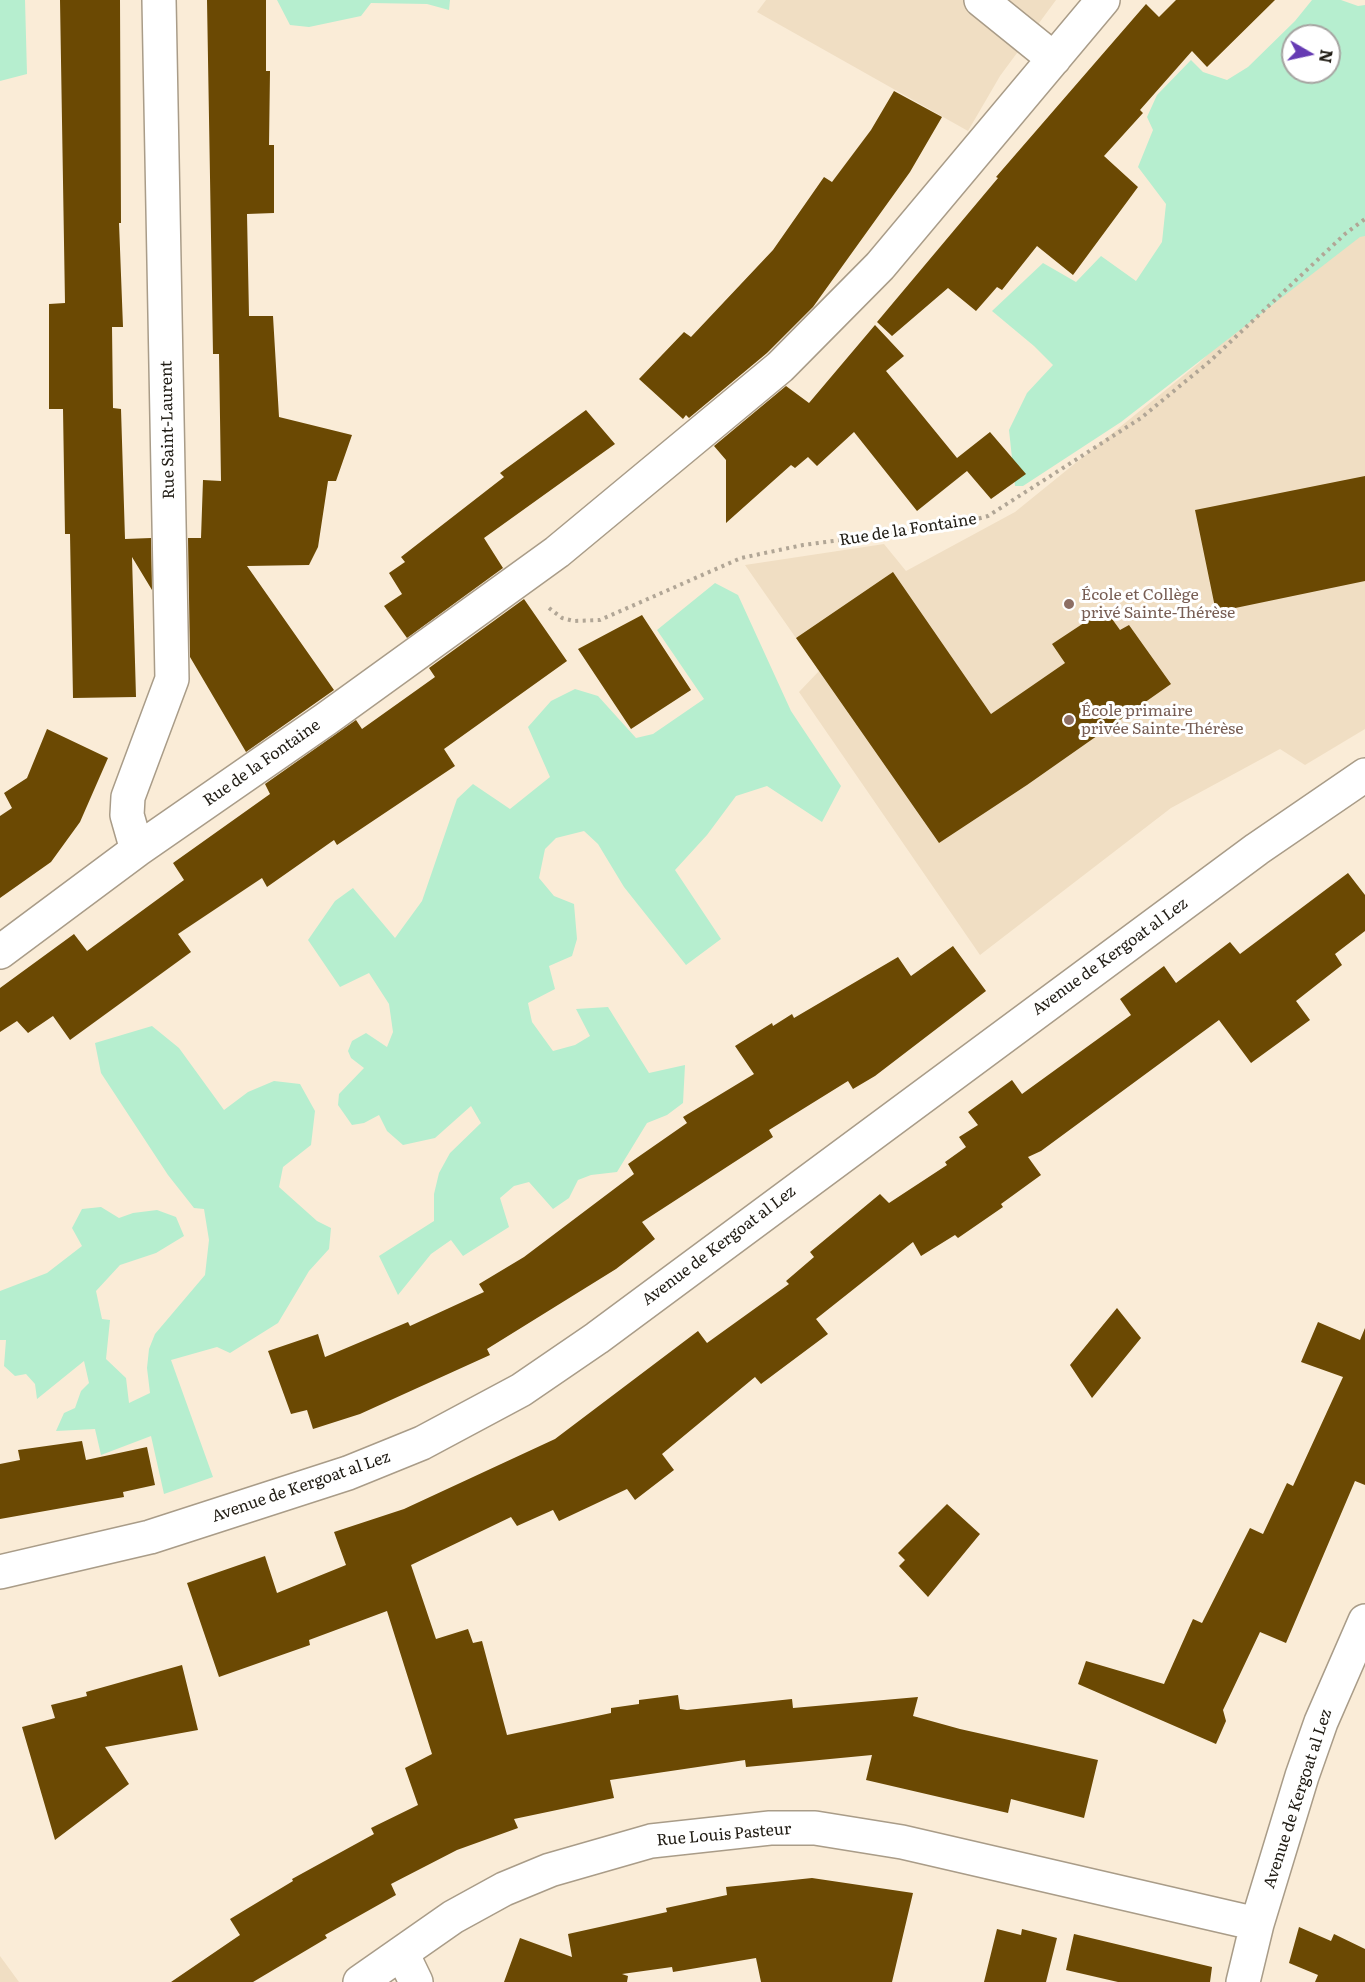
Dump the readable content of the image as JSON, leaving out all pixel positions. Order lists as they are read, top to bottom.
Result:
{
  "streets": {
    "street": [
      "Rue Saint-Laurent",
      "Rue de la Fontaine",
      "Avenue de Kergoat al Lez",
      "Rue Louis Pasteur"
    ]
  },
  "crossings": [
    ["Rue Saint-Laurent", "Rue de la Fontaine"],
    ["Avenue de Kergoat al Lez", "Rue Louis Pasteur"]
  ],
  "places": ["École et Collège privé Sainte-Thérèse", "École primaire privée Sainte-Thérèse"],
  "north": "right"
}
